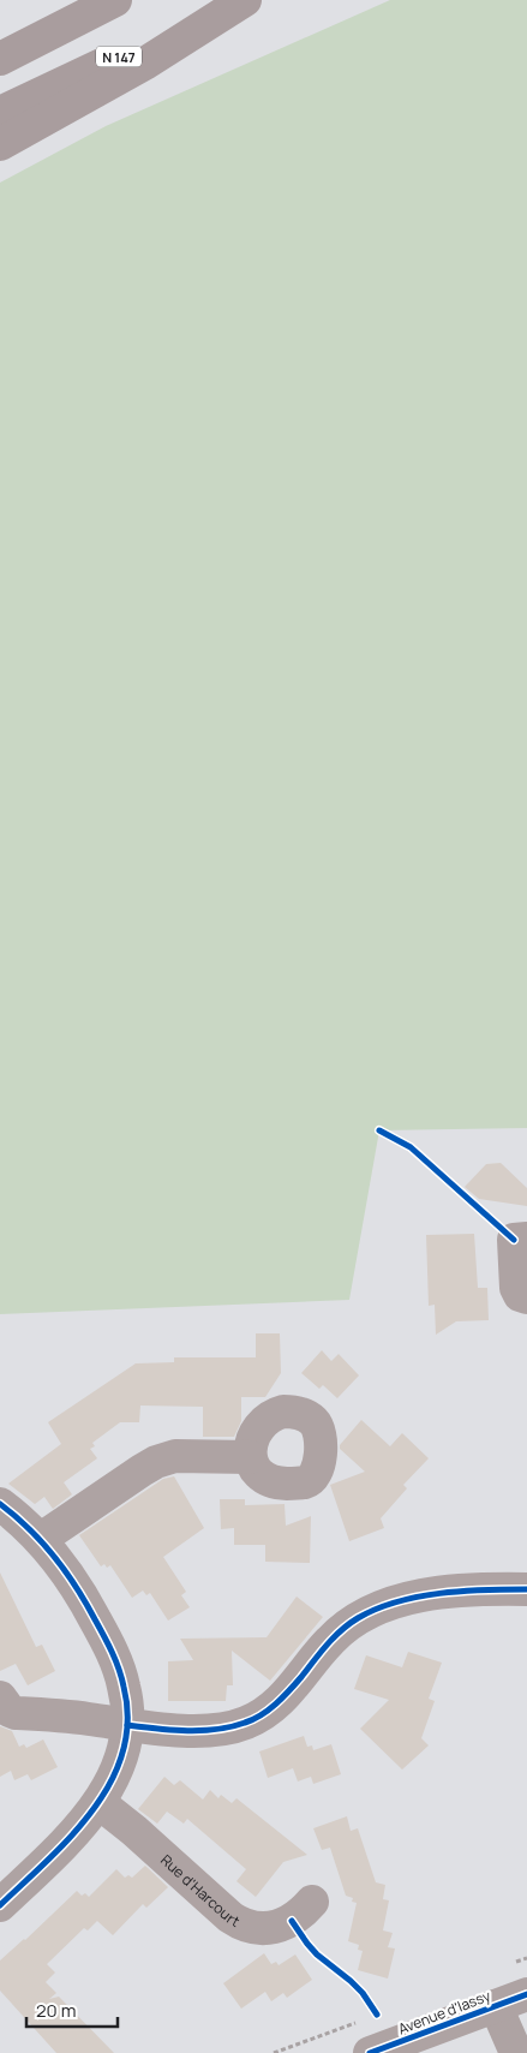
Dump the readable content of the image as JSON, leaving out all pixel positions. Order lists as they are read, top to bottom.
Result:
{
  "streets": {
    "highway": ["N 147"],
    "street": ["Rue d'Harcourt", "Avenue d'Iassy"]
  },
  "scale_bar": "20 m"
}
